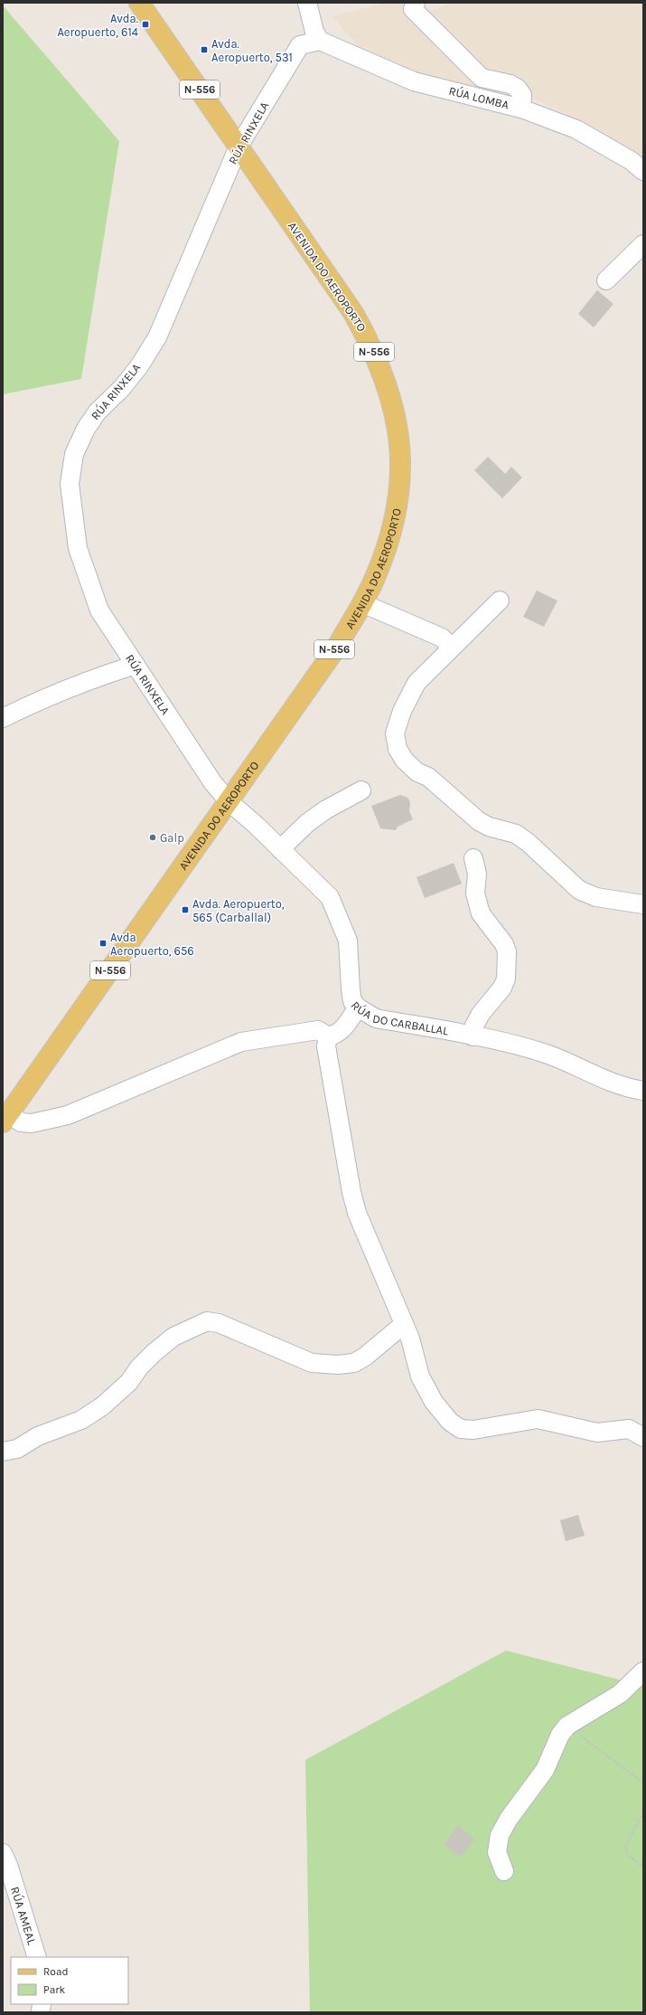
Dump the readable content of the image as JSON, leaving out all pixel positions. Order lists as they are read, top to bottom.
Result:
{
  "streets": {
    "main road": ["N-556", "AVENIDA DO AEROPORTO"],
    "street": [
      "RÚA LOMBA",
      "RÚA RINXELA",
      "RÚA DO CARBALLAL",
      "RÚA AMEAL"
    ]
  },
  "crossings": [
    ["RÚA LOMBA", "RÚA RINXELA"],
    ["RÚA RINXELA", "AVENIDA DO AEROPORTO"],
    ["RÚA RINXELA", "RÚA DO CARBALLAL"],
    ["AVENIDA DO AEROPORTO", "RÚA DO CARBALLAL"]
  ],
  "places": {
    "transit": [
      "Avda. Aeropuerto, 614",
      "Avda. Aeropuerto, 531",
      "Avda. Aeropuerto, 565 (Carballal)",
      "Avda Aeropuerto, 656"
    ],
    "other": ["Galp"]
  },
  "legend": ["Road", "Park"]
}
